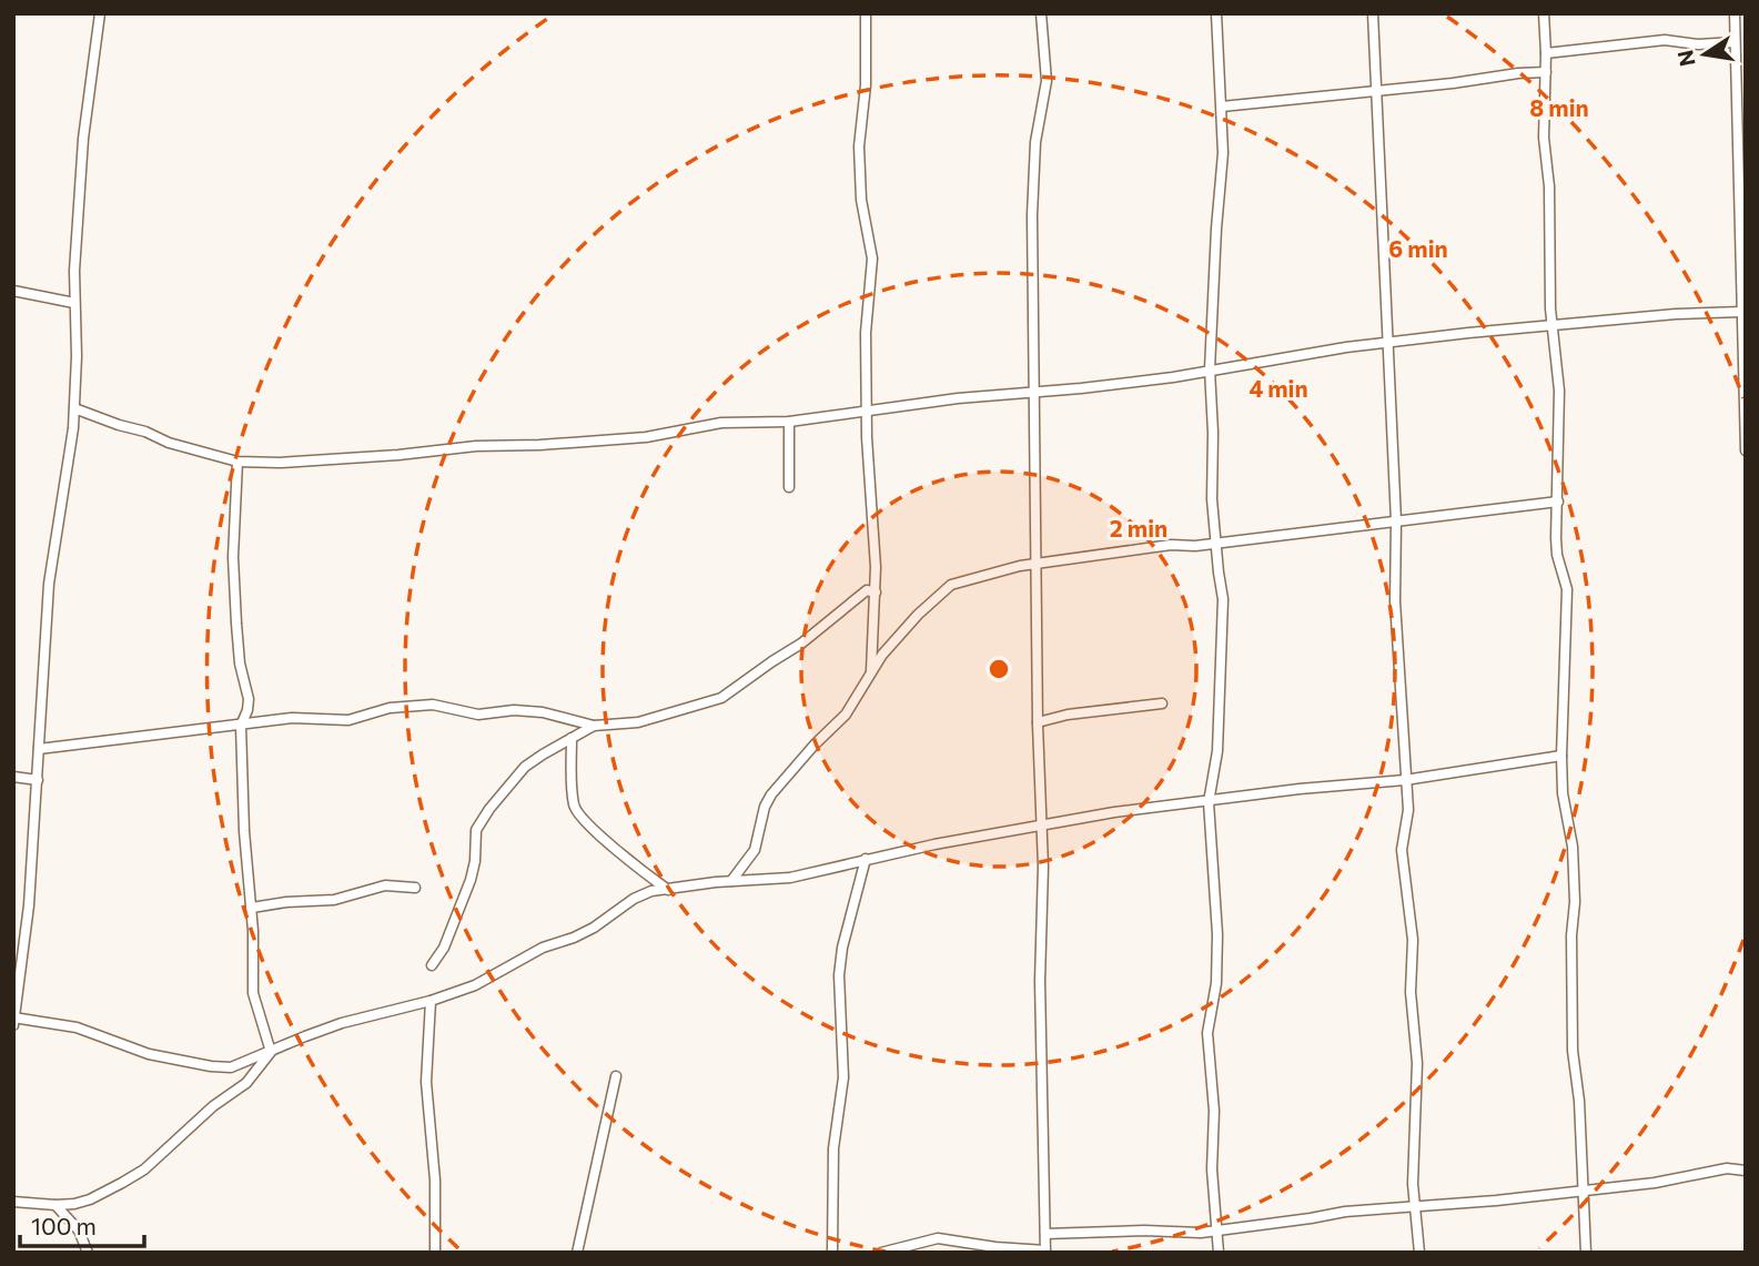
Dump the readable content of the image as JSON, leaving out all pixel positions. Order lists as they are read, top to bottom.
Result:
{
  "scale_bar": "100 m",
  "north": "left",
  "rings": [
    "8 min",
    "6 min",
    "4 min",
    "2 min"
  ]
}
